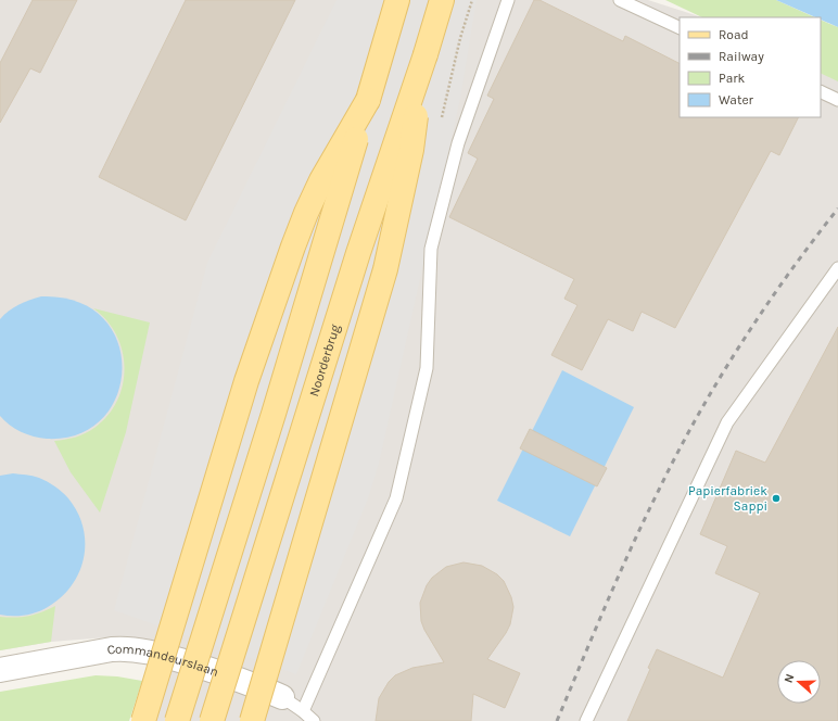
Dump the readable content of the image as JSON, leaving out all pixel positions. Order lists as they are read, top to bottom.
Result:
{
  "streets": {
    "main road": ["Noorderbrug"],
    "street": ["Commandeurslaan"]
  },
  "places": ["Papierfabriek Sappi"],
  "legend": [
    "Road",
    "Railway",
    "Park",
    "Water"
  ],
  "north": "left"
}
